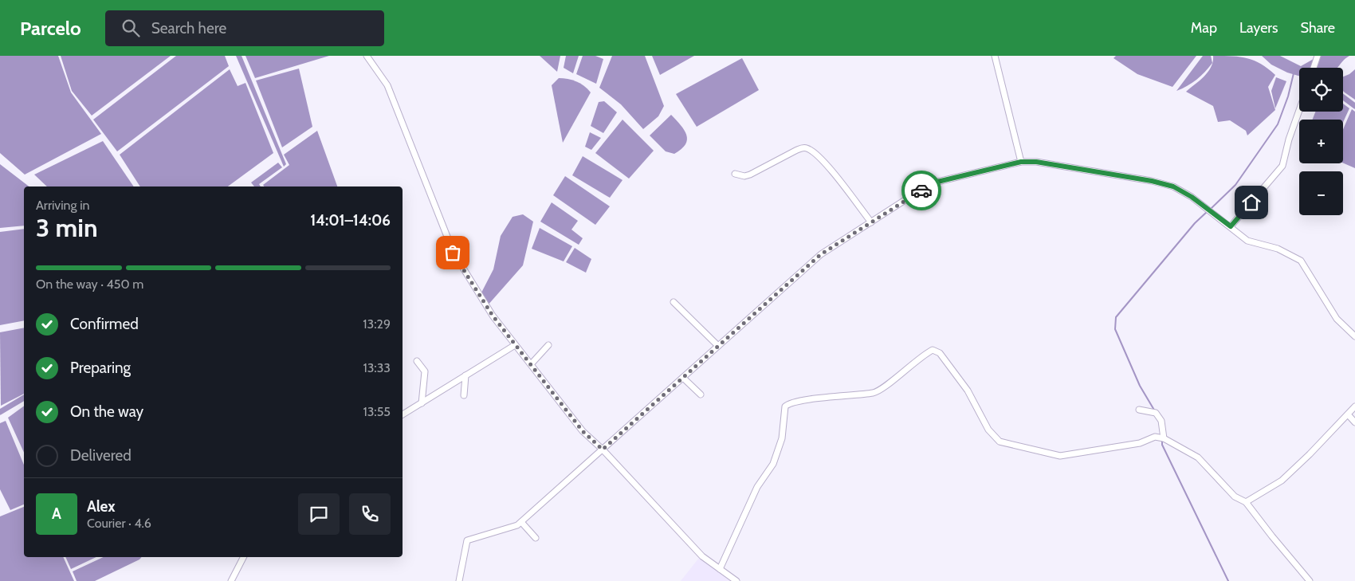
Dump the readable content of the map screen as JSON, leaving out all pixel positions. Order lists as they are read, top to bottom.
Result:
{
  "page": {
    "header": "Parcelo",
    "search": "Search here",
    "nav": ["Map", "Layers", "Share"],
    "map_buttons": ["+", "−"],
    "heading": ["3 min", "Arriving in", "14:01–14:06"],
    "panel": ["Alex", "Courier · 4.6"],
    "bar": "On the way · 450 m",
    "list": [
      ["Confirmed", "13:29"],
      ["Preparing", "13:33"],
      ["On the way", "13:55"],
      "Delivered"
    ],
    "round": "A"
  }
}
